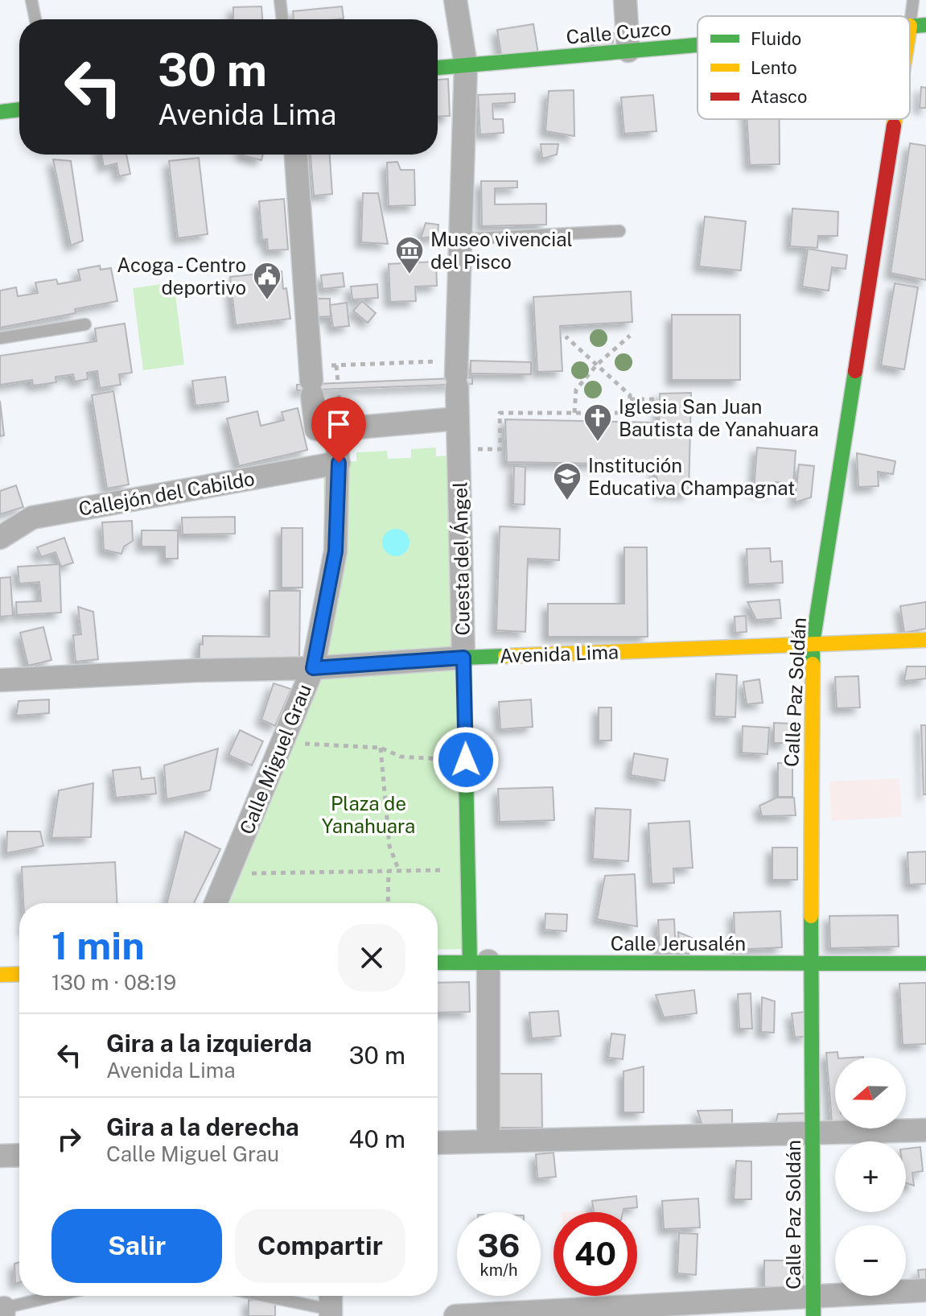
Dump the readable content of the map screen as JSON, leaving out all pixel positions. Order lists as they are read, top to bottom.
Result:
{
  "streets": {
    "street": [
      "Calle Cuzco",
      "Callejón del Cabildo",
      "Cuesta del Ángel",
      "Avenida Lima",
      "Calle Paz Soldán",
      "Calle Miguel Grau",
      "Calle Jerusalén"
    ]
  },
  "crossings": [
    ["Calle Cuzco", "Cuesta del Ángel"],
    ["Calle Cuzco", "Calle Paz Soldán"],
    ["Callejón del Cabildo", "Calle Miguel Grau"],
    ["Cuesta del Ángel", "Avenida Lima"],
    ["Cuesta del Ángel", "Calle Jerusalén"],
    ["Avenida Lima", "Calle Paz Soldán"],
    ["Avenida Lima", "Calle Miguel Grau"],
    ["Calle Paz Soldán", "Calle Jerusalén"]
  ],
  "parks": ["Plaza de Yanahuara"],
  "places": {
    "museum": ["Museo vivencial del Pisco"],
    "public building": ["Acoga - Centro deportivo"],
    "church": ["Iglesia San Juan Bautista de Yanahuara"],
    "school or university": ["Institución Educativa Champagnat"]
  },
  "legend": ["Fluido", "Lento", "Atasco"],
  "north": "left",
  "page": {
    "turn": ["30 m", "Avenida Lima"],
    "heading": ["1 min", "130 m · 08:19"],
    "list": [
      {
        "name": "Gira a la izquierda",
        "note": "Avenida Lima",
        "value": "30 m"
      },
      {
        "name": "Gira a la derecha",
        "note": "Calle Miguel Grau",
        "value": "40 m"
      }
    ],
    "map_buttons": ["+", "−"],
    "buttons": ["Salir", "Compartir"],
    "speed": "36 km/h",
    "limit": "40"
  }
}
